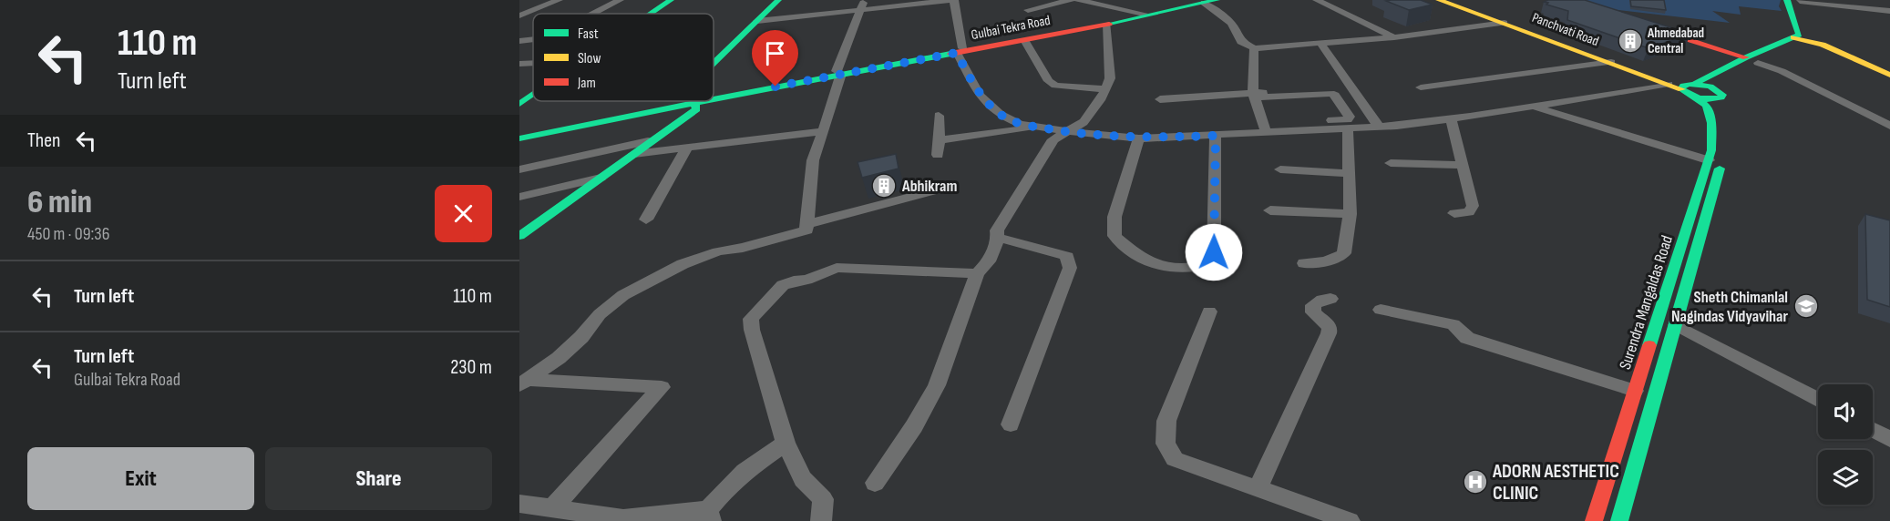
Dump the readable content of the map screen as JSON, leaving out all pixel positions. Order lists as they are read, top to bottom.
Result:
{
  "streets": {
    "main road": ["Gulbai Tekra Road", "Panchvati Road", "Surendra Mangaldas Road"]
  },
  "crossings": [
    ["Panchvati Road", "Surendra Mangaldas Road"]
  ],
  "places": {
    "building": ["Ahmedabad Central", "Abhikram"],
    "school or university": ["Sheth Chimanlal Nagindas Vidyavihar"],
    "hospital": ["ADORN AESTHETIC CLINIC"]
  },
  "legend": ["Fast", "Slow", "Jam"],
  "page": {
    "turn": ["110 m", "Turn left"],
    "then": "Then",
    "heading": ["6 min", "450 m · 09:36"],
    "list": [
      {
        "name": "Turn left",
        "value": "110 m"
      },
      {
        "name": "Turn left",
        "note": "Gulbai Tekra Road",
        "value": "230 m"
      }
    ],
    "buttons": ["Exit", "Share"]
  }
}
